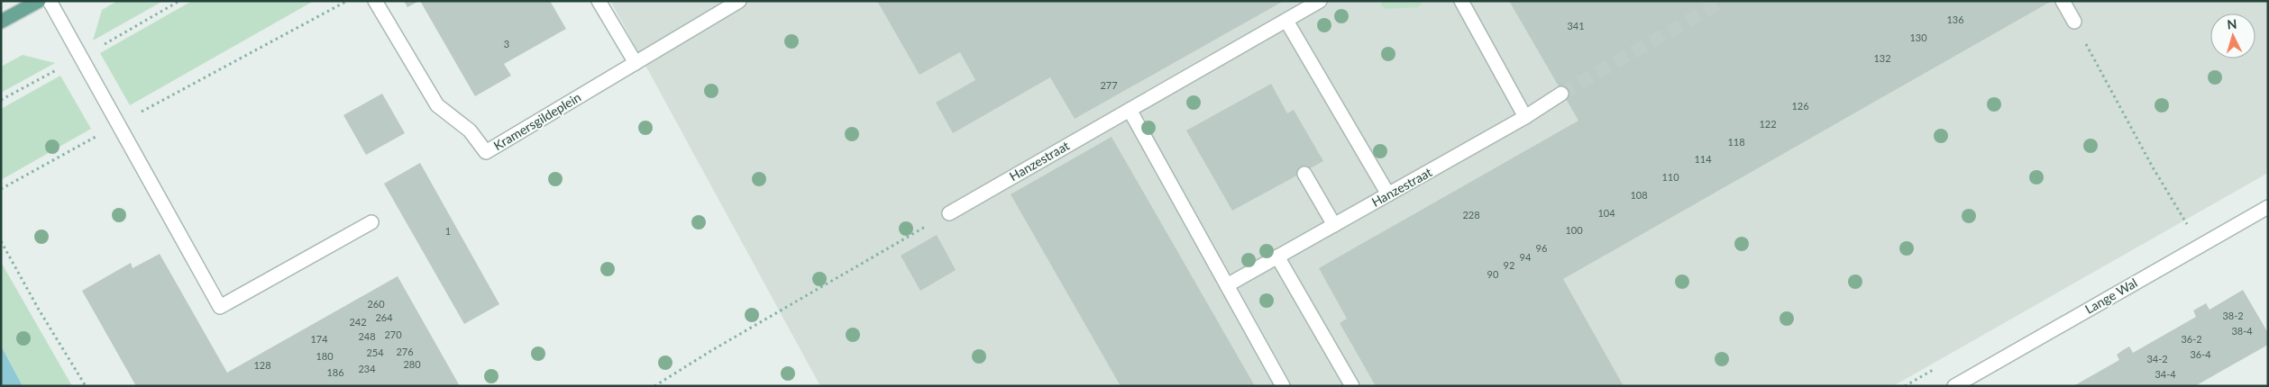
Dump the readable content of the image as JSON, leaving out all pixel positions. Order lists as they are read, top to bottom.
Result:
{
  "streets": {
    "street": ["Kramersgildeplein", "Hanzestraat", "Lange Wal"]
  },
  "house_numbers": [
    "136",
    "341",
    "130",
    "3",
    "132",
    "277",
    "126",
    "122",
    "118",
    "114",
    "110",
    "108",
    "104",
    "228",
    "100",
    "1",
    "96",
    "94",
    "92",
    "90",
    "260",
    "38-2",
    "264",
    "242",
    "38-4",
    "270",
    "248",
    "174",
    "36-2",
    "276",
    "254",
    "36-4",
    "180",
    "34-2",
    "280",
    "128",
    "234",
    "186",
    "34-4"
  ],
  "north": "top"
}
